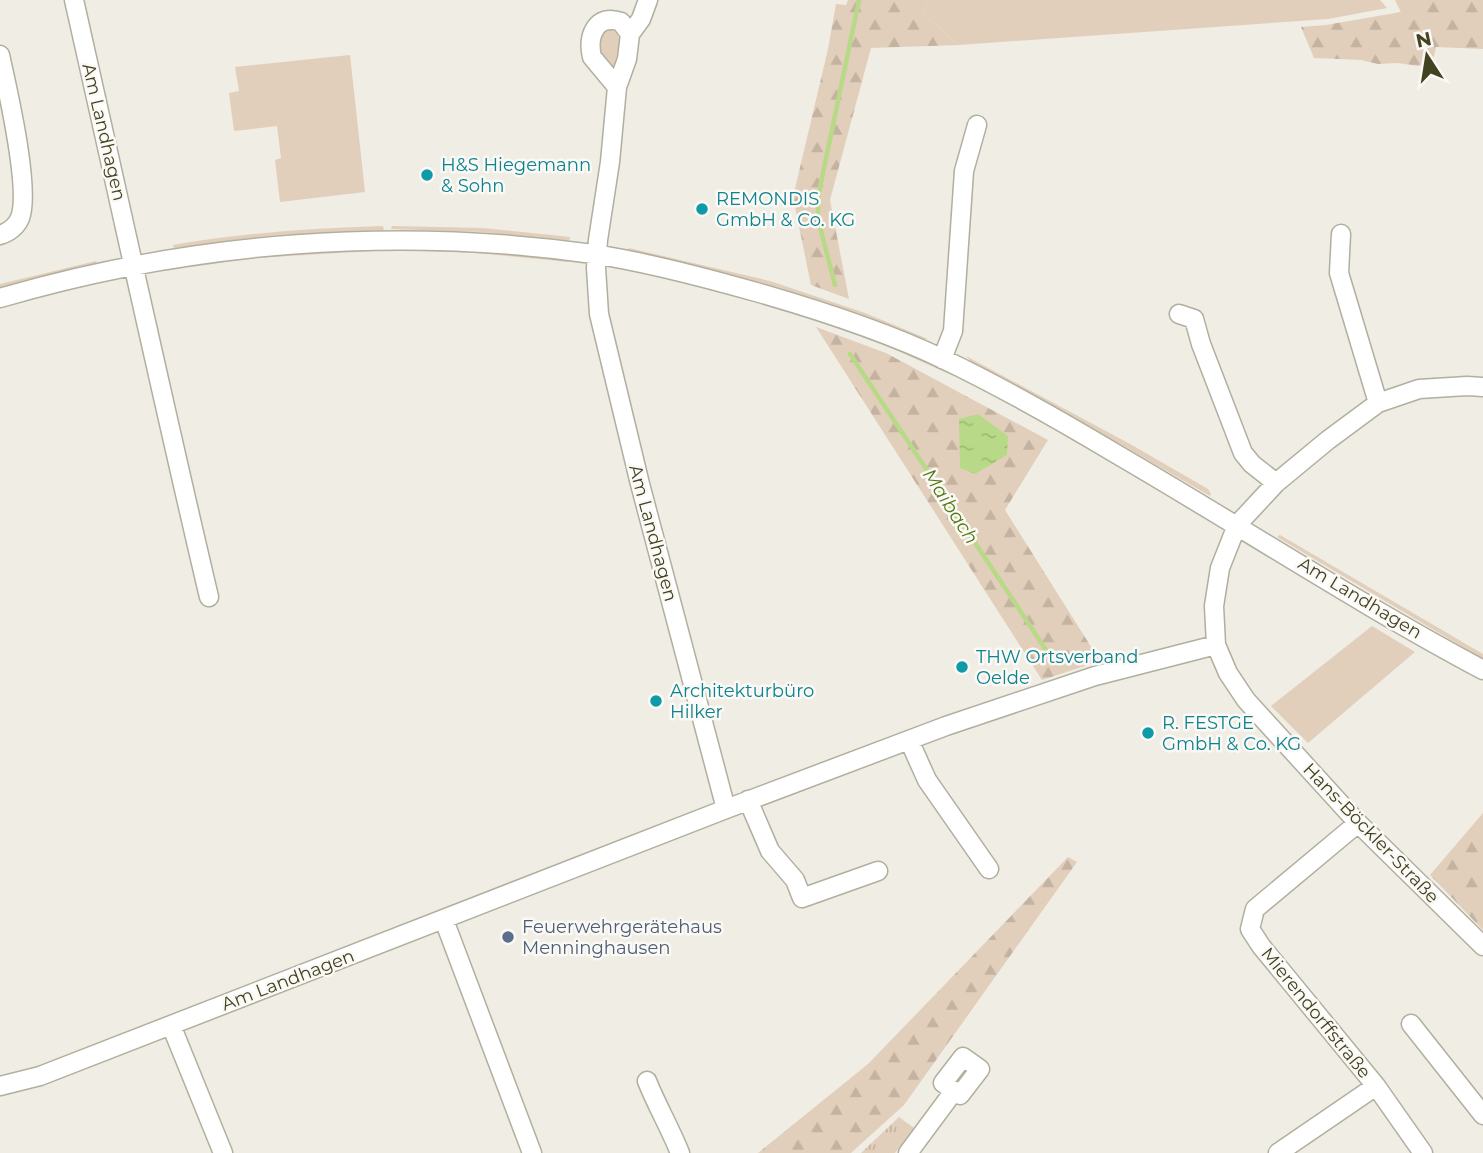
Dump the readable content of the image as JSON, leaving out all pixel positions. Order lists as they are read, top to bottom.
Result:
{
  "streets": {
    "street": ["Am Landhagen", "Hans-Böckler-Straße", "Mierendorffstraße"]
  },
  "crossings": [
    ["Am Landhagen", "Hans-Böckler-Straße"],
    ["Hans-Böckler-Straße", "Mierendorffstraße"]
  ],
  "water": ["Maibach"],
  "places": [
    "H&S Hiegemann & Sohn",
    "REMONDIS GmbH & Co. KG",
    "THW Ortsverband Oelde",
    "Architekturbüro Hilker",
    "R. FESTGE GmbH & Co. KG",
    "Feuerwehrgerätehaus Menninghausen"
  ],
  "north": "top"
}
